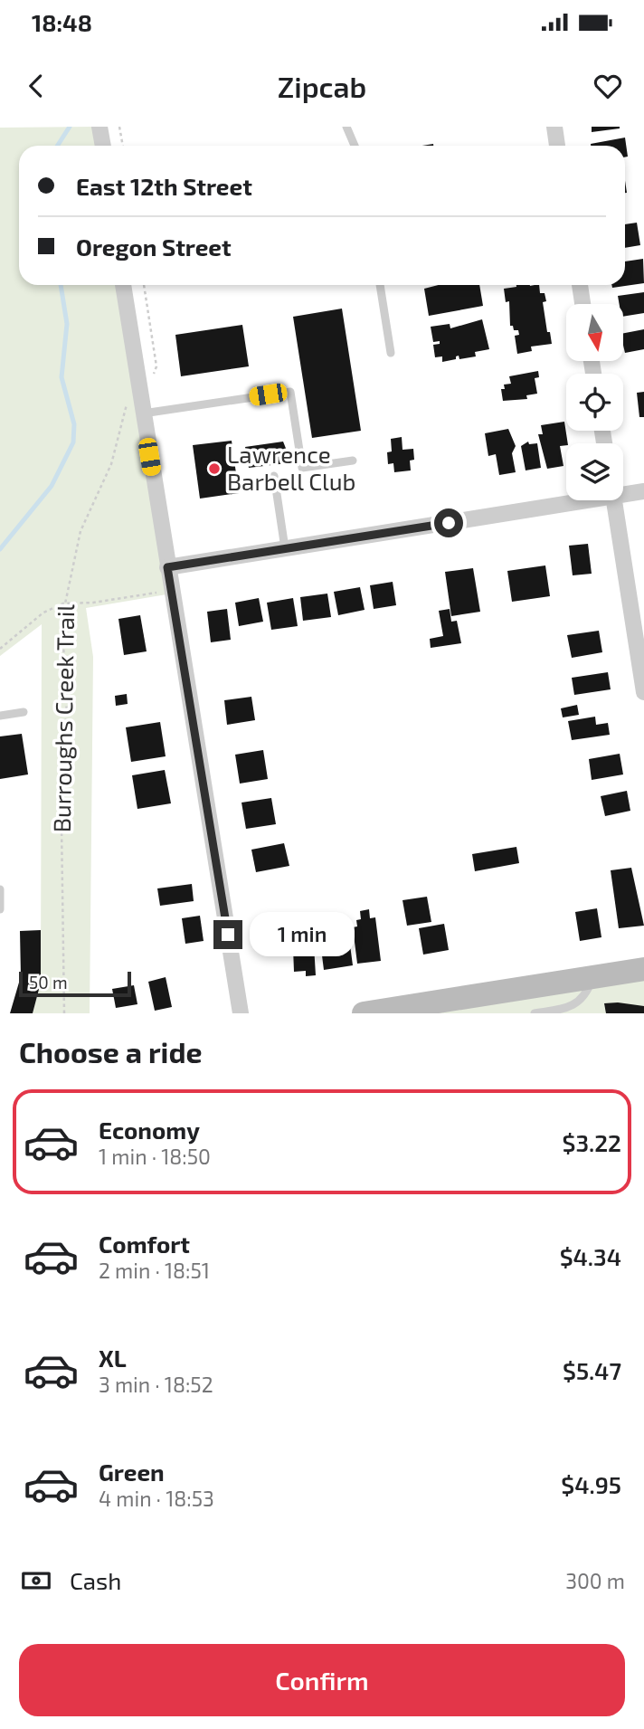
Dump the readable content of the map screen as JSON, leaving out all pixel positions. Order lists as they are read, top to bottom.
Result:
{
  "streets": {
    "path": ["Burroughs Creek Trail"]
  },
  "places": ["Lawrence Barbell Club"],
  "scale_bar": "50 m",
  "north": "bottom",
  "page": {
    "status": "18:48",
    "header": "Zipcab",
    "banner": ["East 12th Street", "Oregon Street"],
    "bubble": "1 min",
    "scale": "50 m",
    "heading": "Choose a ride",
    "list": [
      {
        "name": "Economy",
        "note": "1 min · 18:50",
        "value": "$3.22"
      },
      {
        "name": "Comfort",
        "note": "2 min · 18:51",
        "value": "$4.34"
      },
      {
        "name": "XL",
        "note": "3 min · 18:52",
        "value": "$5.47"
      },
      {
        "name": "Green",
        "note": "4 min · 18:53",
        "value": "$4.95"
      }
    ],
    "pay": ["Cash", "300 m"],
    "buttons": "Confirm"
  }
}
